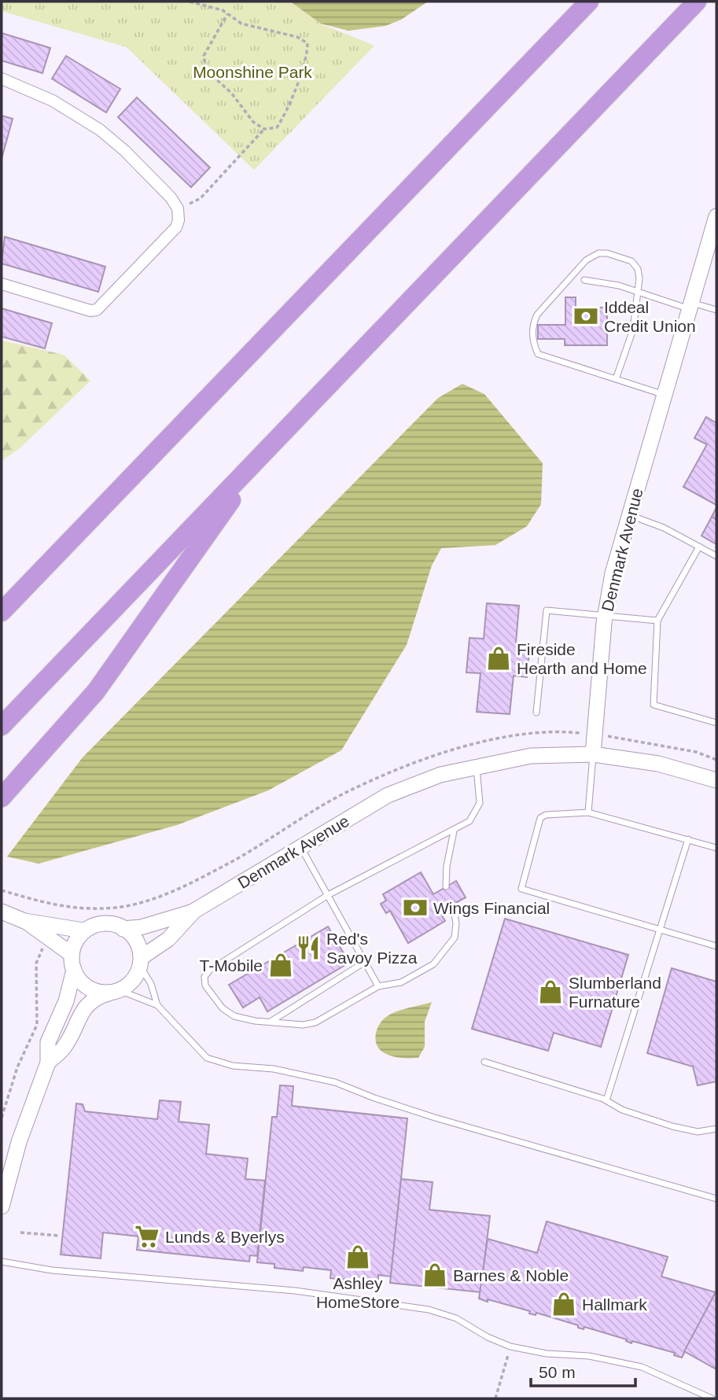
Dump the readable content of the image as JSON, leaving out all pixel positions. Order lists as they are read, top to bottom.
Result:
{
  "streets": {
    "street": ["Denmark Avenue"]
  },
  "parks": ["Moonshine Park"],
  "places": {
    "bank": ["Iddeal Credit Union", "Wings Financial"],
    "shop": [
      "Fireside Hearth and Home",
      "T-Mobile",
      "Slumberland Furnature",
      "Ashley HomeStore",
      "Barnes & Noble",
      "Hallmark"
    ],
    "restaurant": ["Red's Savoy Pizza"],
    "supermarket": ["Lunds & Byerlys"]
  },
  "scale_bar": "50 m"
}
